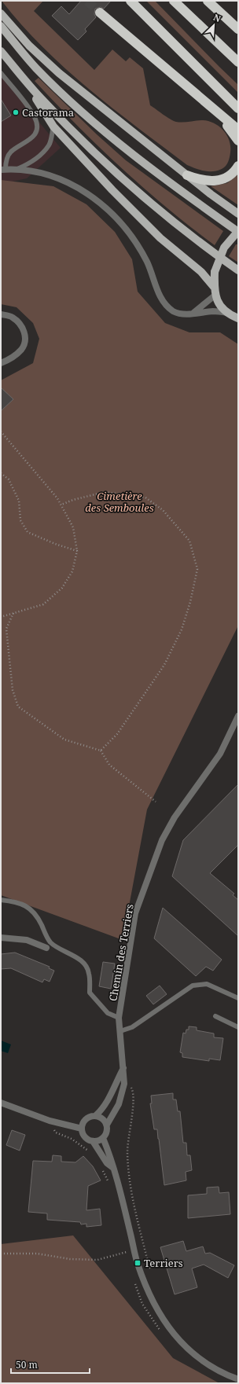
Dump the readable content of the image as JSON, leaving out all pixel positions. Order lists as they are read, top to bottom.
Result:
{
  "streets": {
    "street": ["Chemin des Terriers"]
  },
  "parks": ["Cimetière des Semboules"],
  "places": {
    "other": ["Castorama"],
    "transit": ["Terriers"]
  },
  "scale_bar": "50 m",
  "north": "top right"
}
